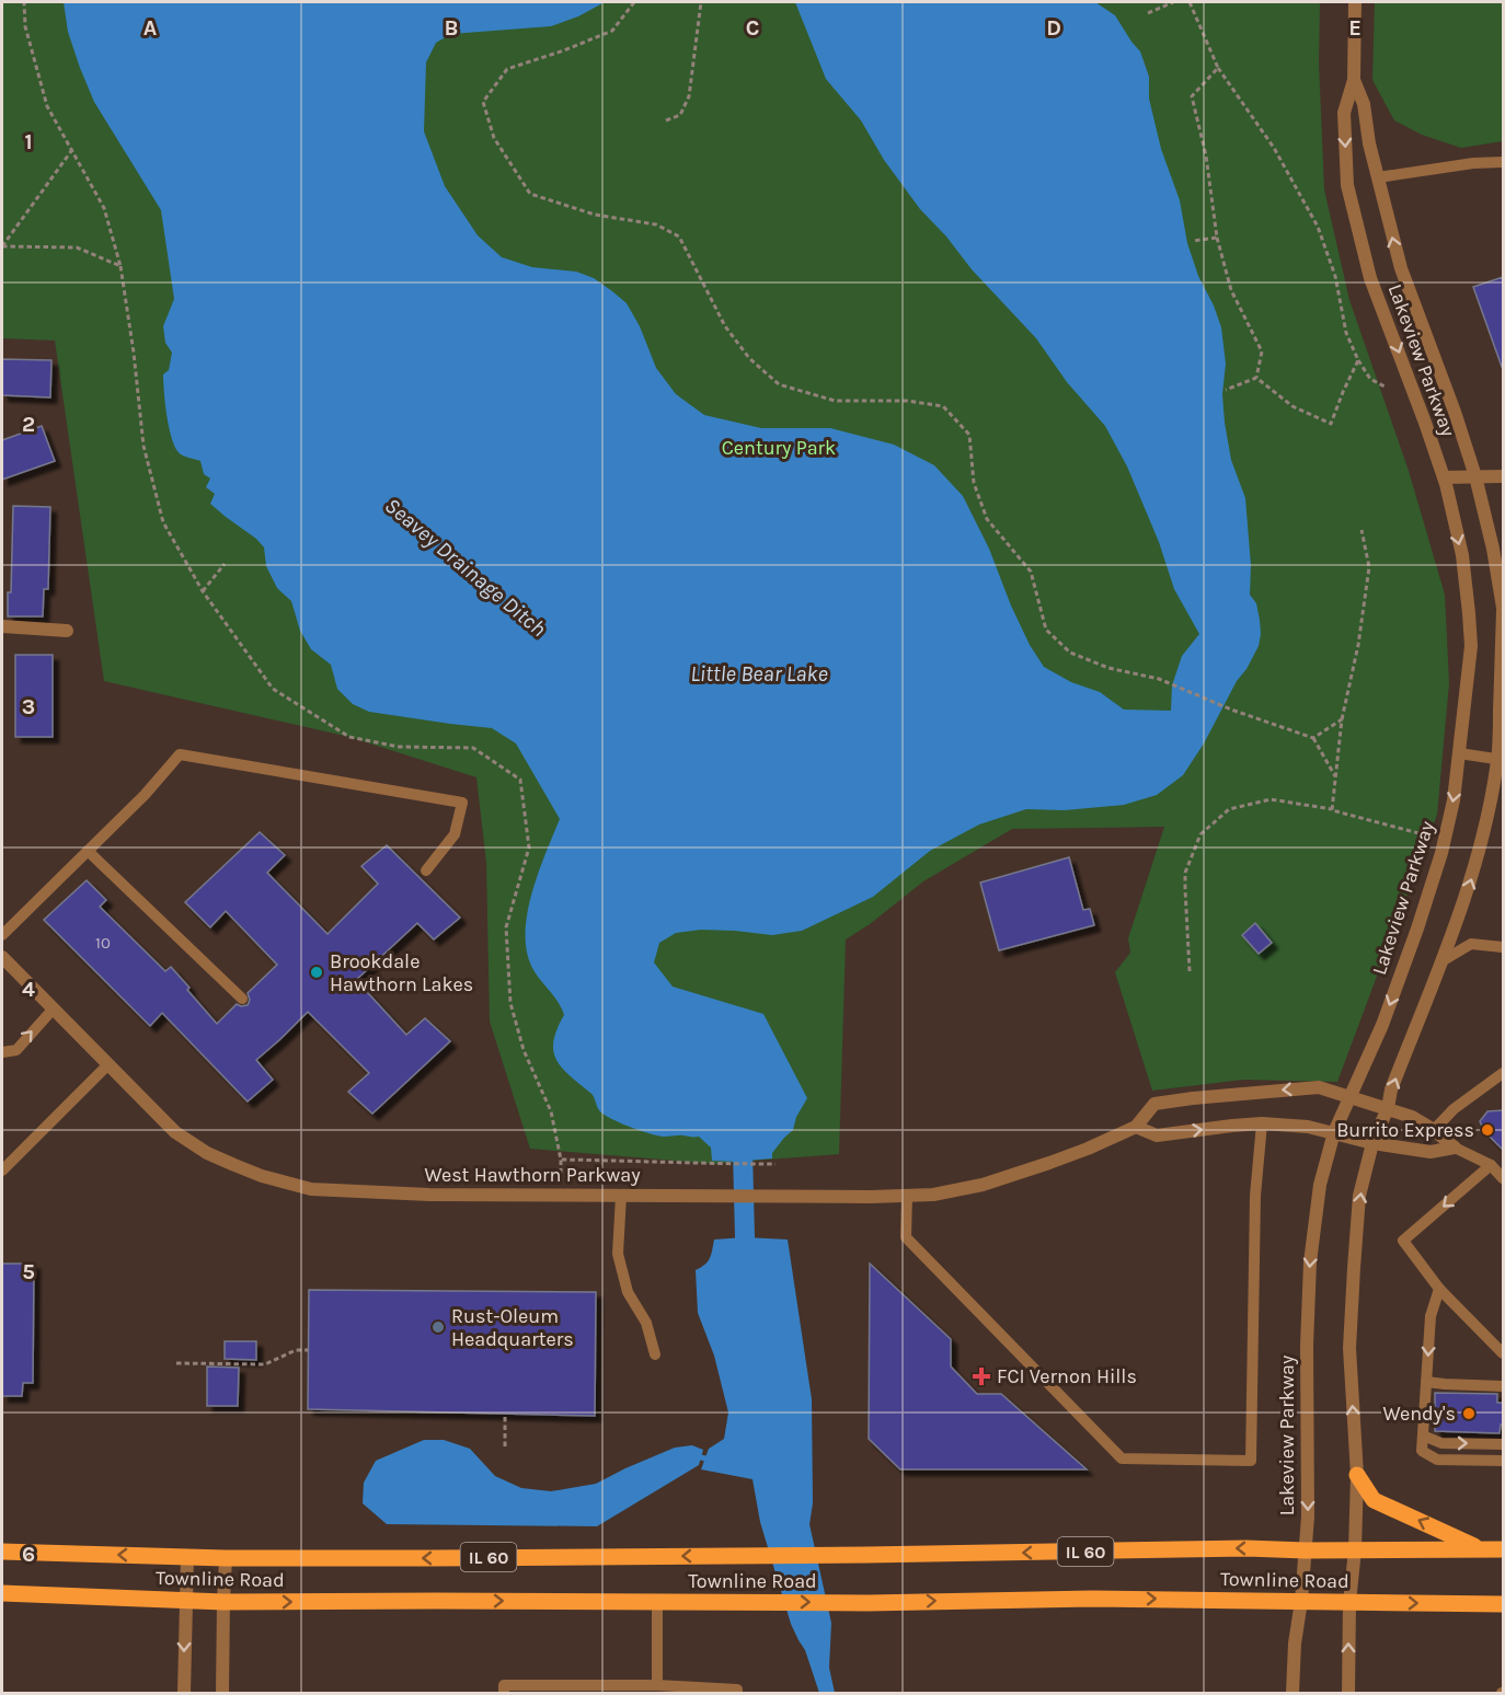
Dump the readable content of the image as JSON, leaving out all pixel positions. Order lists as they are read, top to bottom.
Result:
{
  "streets": {
    "main road": ["IL 60", "Townline Road"],
    "street": ["Lakeview Parkway", "West Hawthorn Parkway"]
  },
  "crossings": [
    ["Lakeview Parkway", "West Hawthorn Parkway"],
    ["Lakeview Parkway", "Townline Road"]
  ],
  "water": ["Seavey Drainage Ditch", "Little Bear Lake"],
  "parks": ["Century Park"],
  "places": {
    "other": [
      "Brookdale Hawthorn Lakes",
      "Burrito Express",
      "Rust-Oleum Headquarters",
      "Wendy's"
    ],
    "health": ["FCI Vernon Hills"]
  },
  "house_numbers": ["10"],
  "grid": {
    "columns": [
      "A",
      "B",
      "C",
      "D",
      "E"
    ],
    "rows": [
      "1",
      "2",
      "3",
      "4",
      "5",
      "6"
    ]
  }
}
